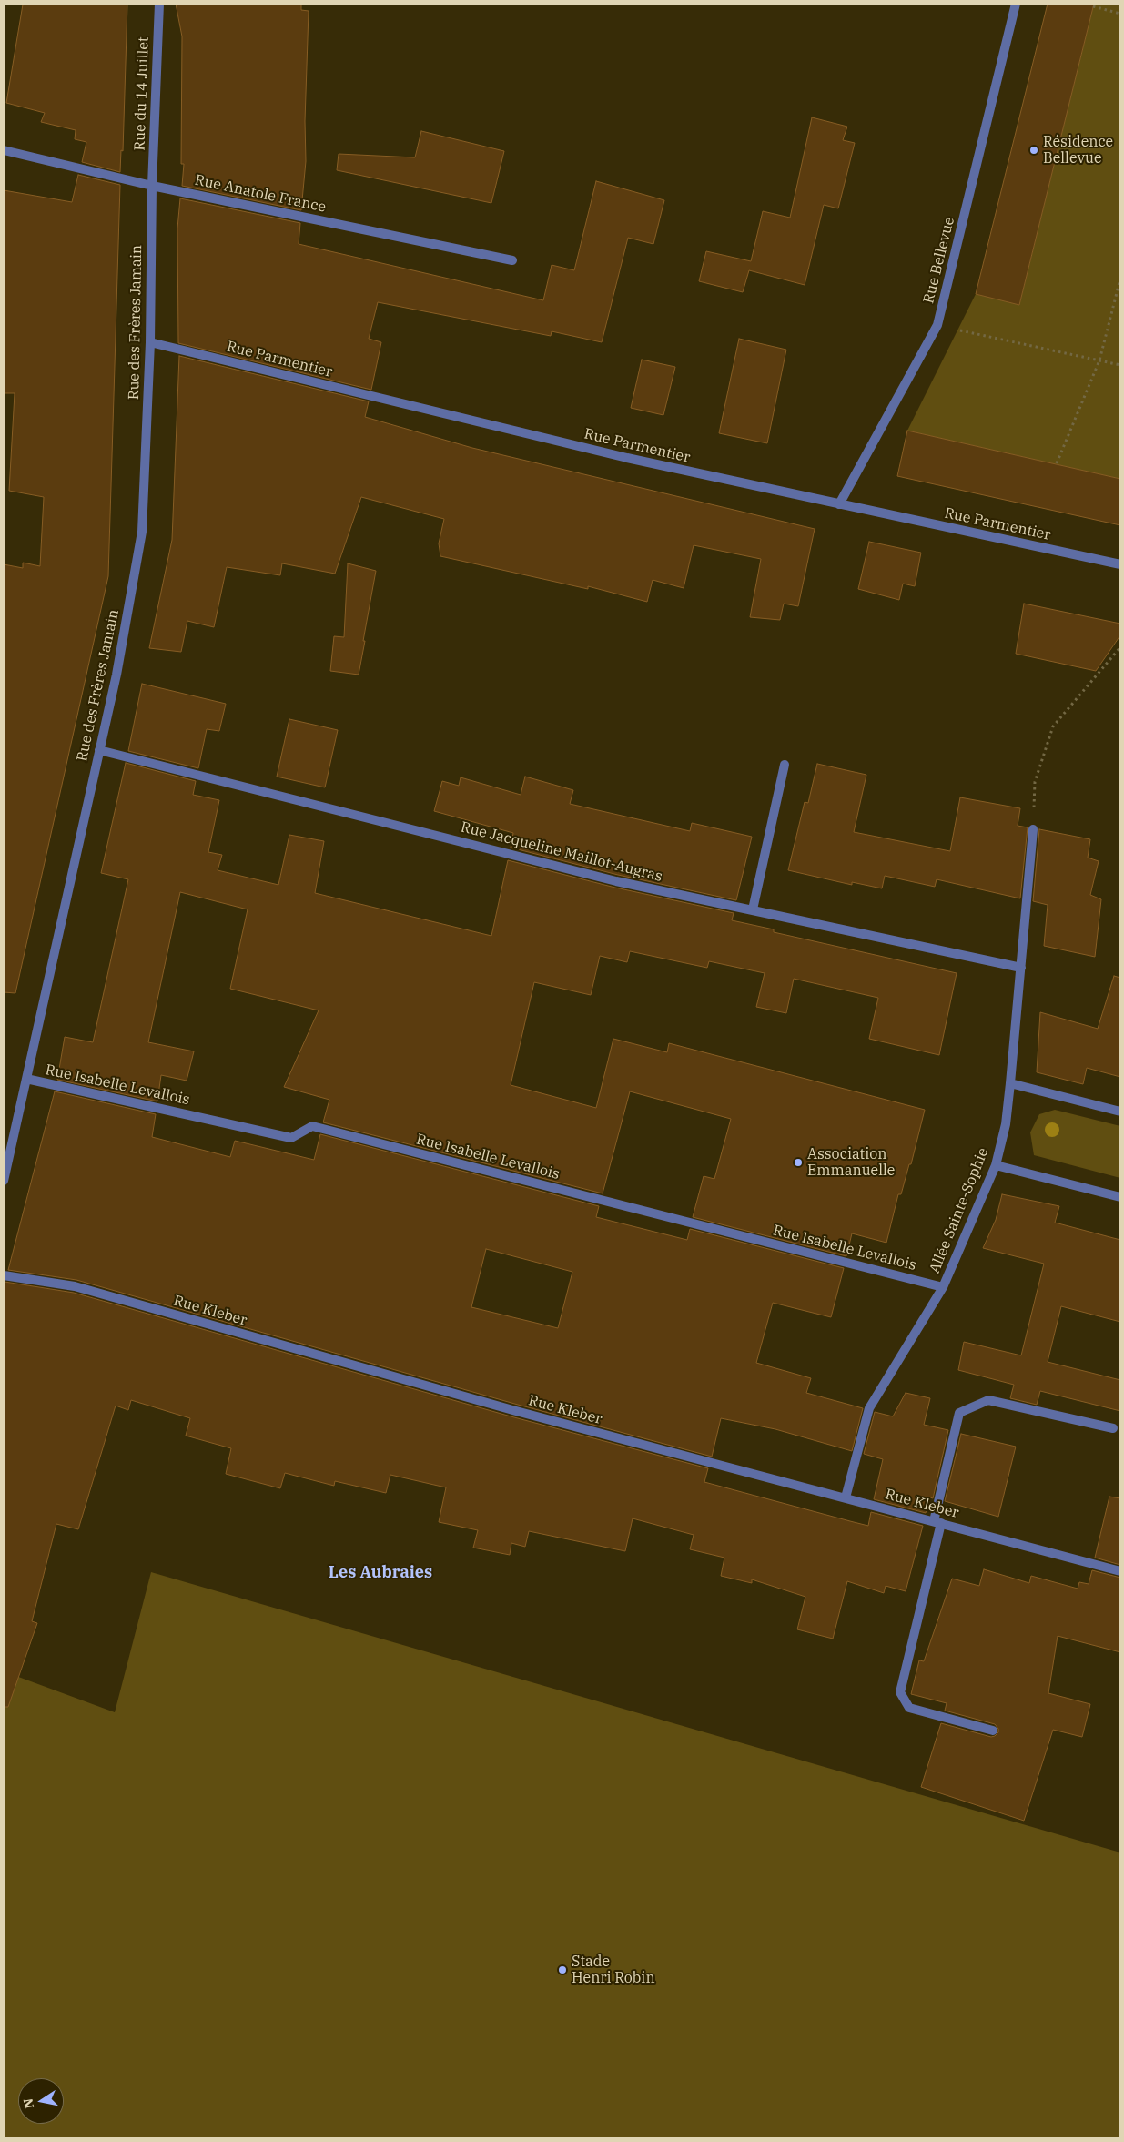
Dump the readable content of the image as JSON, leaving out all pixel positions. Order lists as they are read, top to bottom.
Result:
{
  "streets": {
    "street": [
      "Rue du 14 Juillet",
      "Rue Anatole France",
      "Rue Bellevue",
      "Rue des Frères Jamain",
      "Rue Parmentier",
      "Rue Jacqueline Maillot-Augras",
      "Rue Isabelle Levallois",
      "Allée Sainte-Sophie",
      "Rue Kleber"
    ]
  },
  "crossings": [
    ["Rue du 14 Juillet", "Rue Anatole France"],
    ["Rue du 14 Juillet", "Rue des Frères Jamain"],
    ["Rue Anatole France", "Rue des Frères Jamain"],
    ["Rue Bellevue", "Rue Parmentier"],
    ["Rue des Frères Jamain", "Rue Parmentier"],
    ["Rue des Frères Jamain", "Rue Jacqueline Maillot-Augras"],
    ["Rue des Frères Jamain", "Rue Isabelle Levallois"],
    ["Rue Jacqueline Maillot-Augras", "Allée Sainte-Sophie"],
    ["Rue Isabelle Levallois", "Allée Sainte-Sophie"],
    ["Allée Sainte-Sophie", "Rue Kleber"]
  ],
  "districts": ["Les Aubraies"],
  "places": ["Résidence Bellevue", "Association Emmanuelle", "Stade Henri Robin"],
  "north": "left"
}
